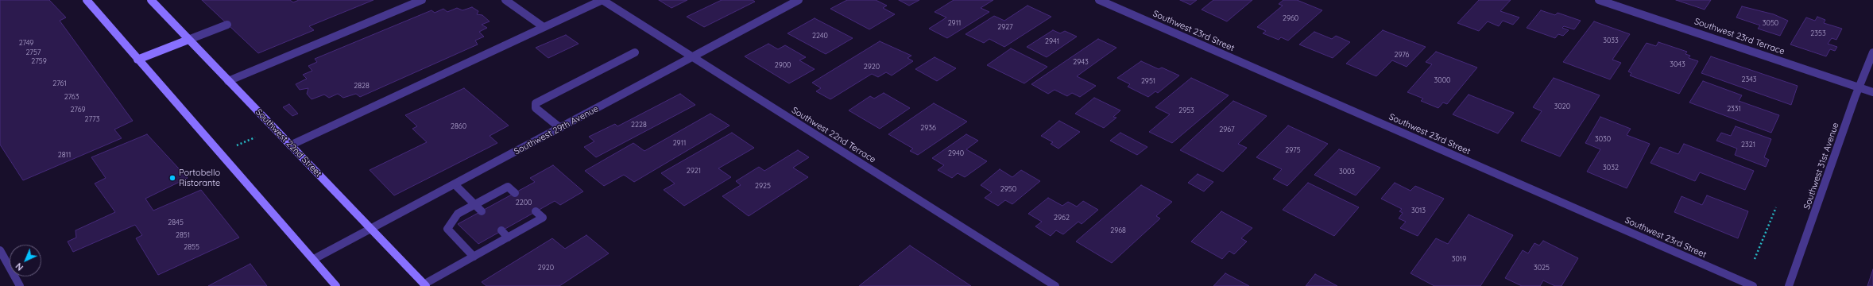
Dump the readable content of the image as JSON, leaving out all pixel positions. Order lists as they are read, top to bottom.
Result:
{
  "streets": {
    "main road": ["Southwest 22nd Street"],
    "street": [
      "Southwest 23rd Street",
      "Southwest 23rd Terrace",
      "Southwest 29th Avenue",
      "Southwest 22nd Terrace",
      "Southwest 31st Avenue"
    ]
  },
  "crossings": [
    ["Southwest 23rd Terrace", "Southwest 31st Avenue"],
    ["Southwest 29th Avenue", "Southwest 22nd Terrace"],
    ["Southwest 29th Avenue", "Southwest 22nd Street"]
  ],
  "places": ["Portobello Ristorante"],
  "house_numbers": [
    "2960",
    "2911",
    "3050",
    "2927",
    "2353",
    "2240",
    "3033",
    "2941",
    "2749",
    "2757",
    "2976",
    "2759",
    "2943",
    "3043",
    "2900",
    "2920",
    "2343",
    "3000",
    "2951",
    "2761",
    "2828",
    "2763",
    "3020",
    "2331",
    "2769",
    "2953",
    "2773",
    "2228",
    "2860",
    "2936",
    "2967",
    "3030",
    "2911",
    "2321",
    "2975",
    "2940",
    "2811",
    "3032",
    "2921",
    "3003",
    "2925",
    "2950",
    "2200",
    "3013",
    "2962",
    "2845",
    "2968",
    "2851",
    "2855",
    "3019",
    "2920",
    "3025"
  ],
  "north": "bottom left"
}
